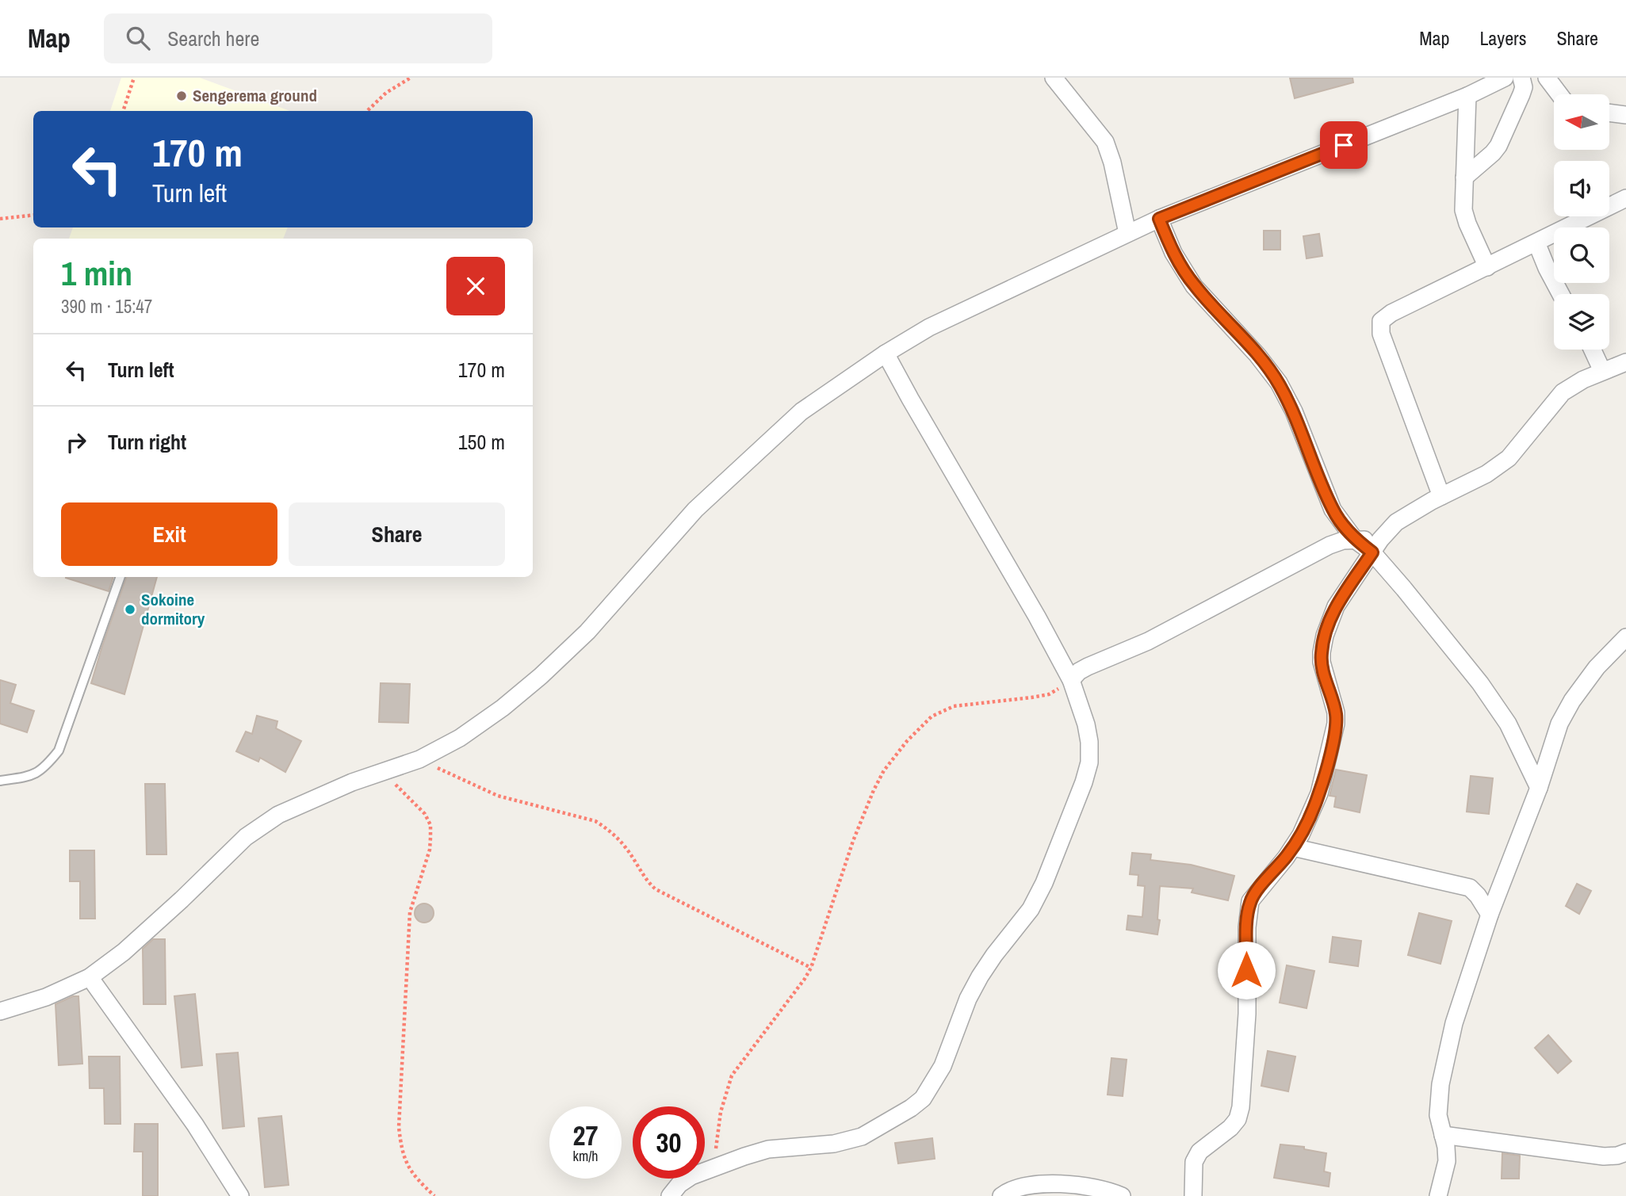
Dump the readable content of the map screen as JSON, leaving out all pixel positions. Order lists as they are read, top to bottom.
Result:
{
  "places": ["Sengerema ground", "Sokoine dormitory"],
  "north": "left",
  "page": {
    "header": "Map",
    "search": "Search here",
    "nav": ["Map", "Layers", "Share"],
    "turn": ["170 m", "Turn left"],
    "heading": ["1 min", "390 m · 15:47"],
    "list": [
      {
        "name": "Turn left",
        "value": "170 m"
      },
      {
        "name": "Turn right",
        "value": "150 m"
      }
    ],
    "buttons": ["Exit", "Share"],
    "speed": "27 km/h",
    "limit": "30"
  }
}
